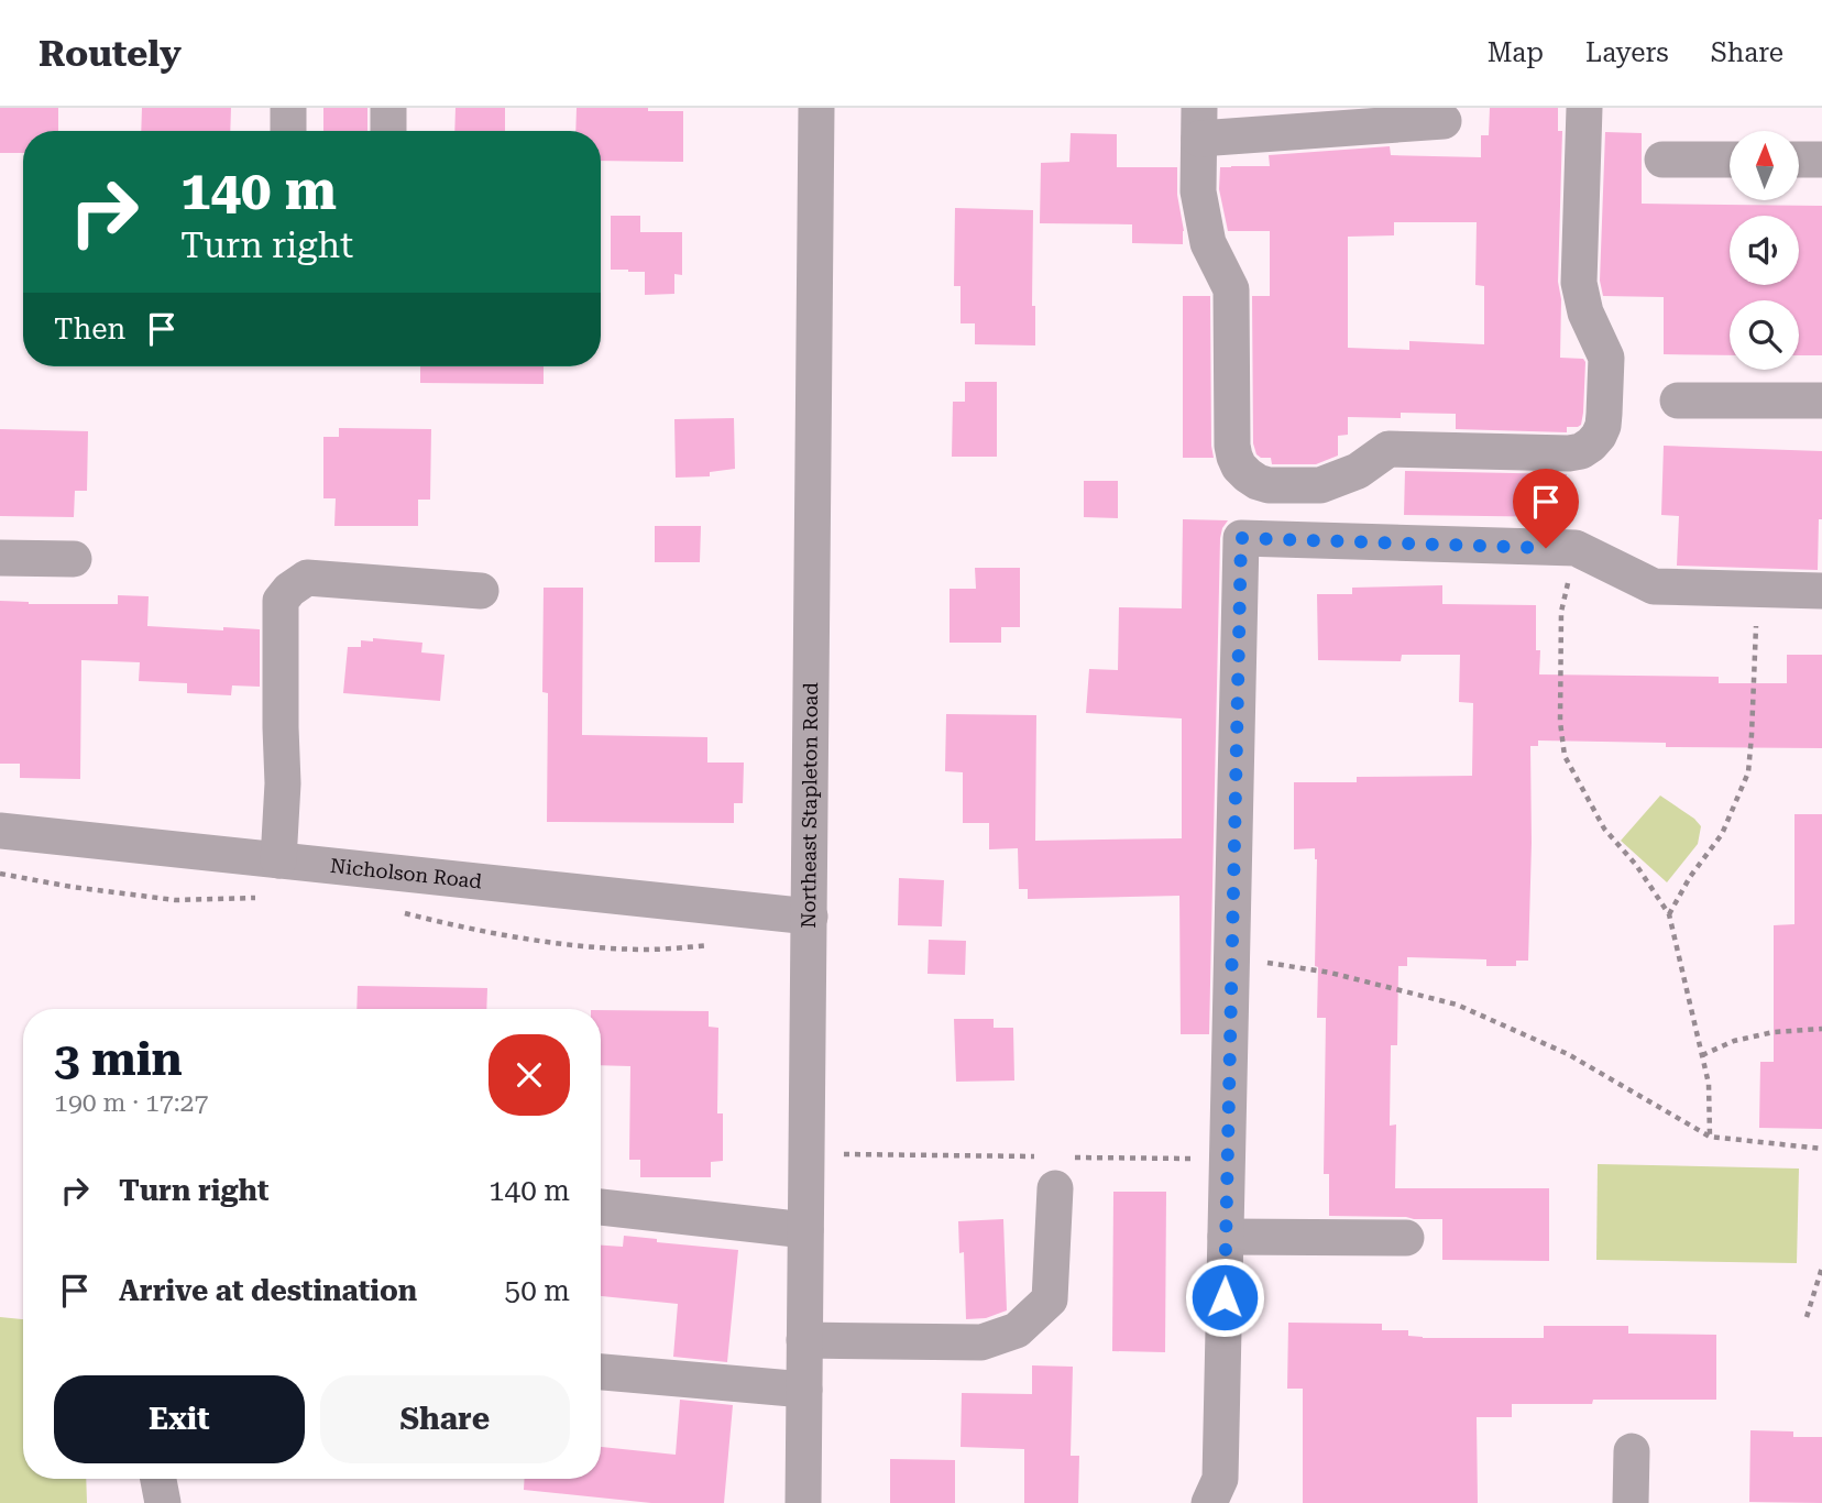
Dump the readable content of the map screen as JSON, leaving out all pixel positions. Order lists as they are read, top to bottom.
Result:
{
  "streets": {
    "street": ["Northeast Stapleton Road", "Nicholson Road"]
  },
  "crossings": [
    ["Northeast Stapleton Road", "Nicholson Road"]
  ],
  "north": "top",
  "page": {
    "header": "Routely",
    "nav": ["Map", "Layers", "Share"],
    "turn": ["140 m", "Turn right"],
    "then": "Then",
    "heading": ["3 min", "190 m · 17:27"],
    "list": [
      {
        "name": "Turn right",
        "value": "140 m"
      },
      {
        "name": "Arrive at destination",
        "value": "50 m"
      }
    ],
    "buttons": ["Exit", "Share"]
  }
}
